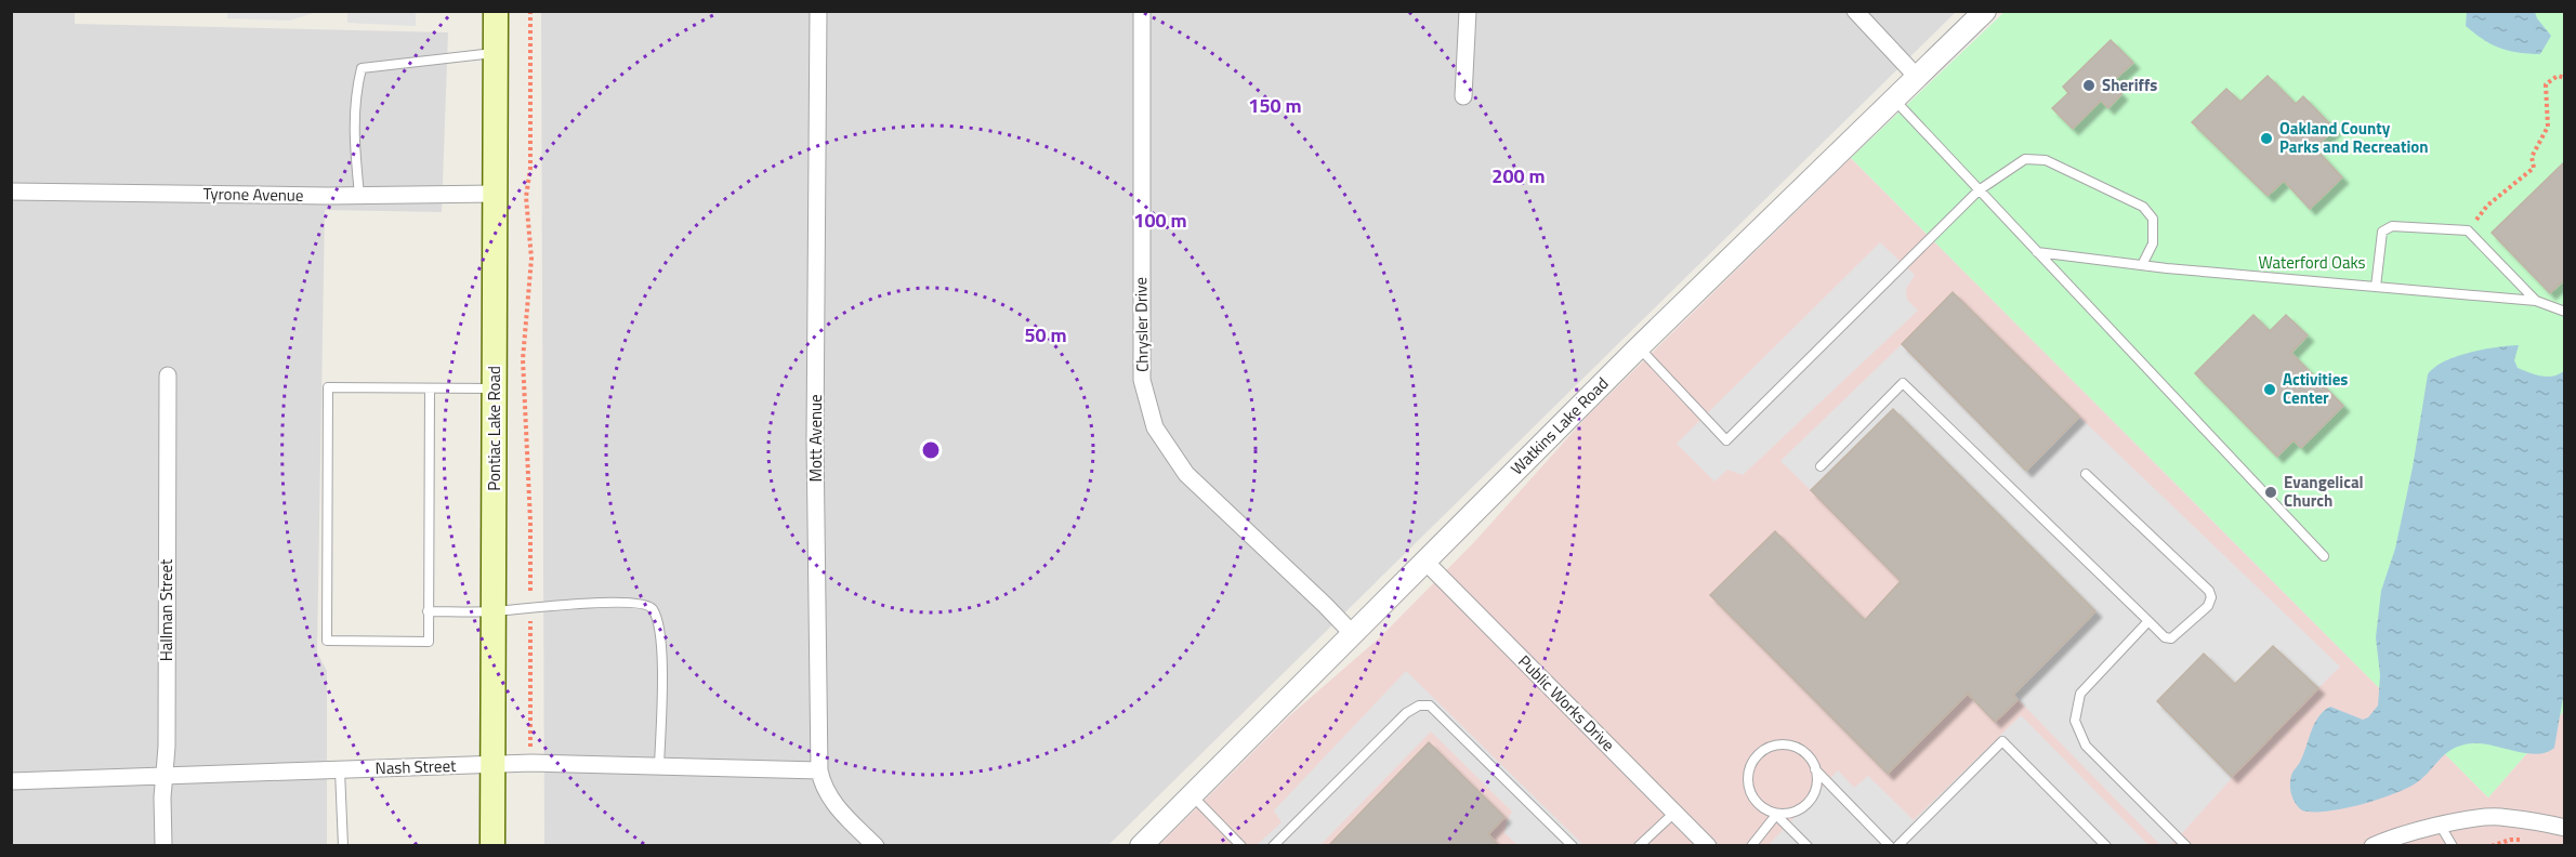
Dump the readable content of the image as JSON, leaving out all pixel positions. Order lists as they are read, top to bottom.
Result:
{
  "streets": {
    "main road": ["Pontiac Lake Road"],
    "street": [
      "Tyrone Avenue",
      "Chrysler Drive",
      "Watkins Lake Road",
      "Mott Avenue",
      "Hallman Street",
      "Public Works Drive",
      "Nash Street"
    ]
  },
  "crossings": [
    ["Tyrone Avenue", "Pontiac Lake Road"],
    ["Chrysler Drive", "Watkins Lake Road"],
    ["Watkins Lake Road", "Public Works Drive"],
    ["Pontiac Lake Road", "Nash Street"],
    ["Mott Avenue", "Nash Street"],
    ["Hallman Street", "Nash Street"]
  ],
  "parks": ["Waterford Oaks"],
  "places": [
    "Sheriffs",
    "Oakland County Parks and Recreation",
    "Activities Center",
    "Evangelical Church"
  ],
  "rings": [
    "150 m",
    "200 m",
    "100 m",
    "50 m"
  ]
}
